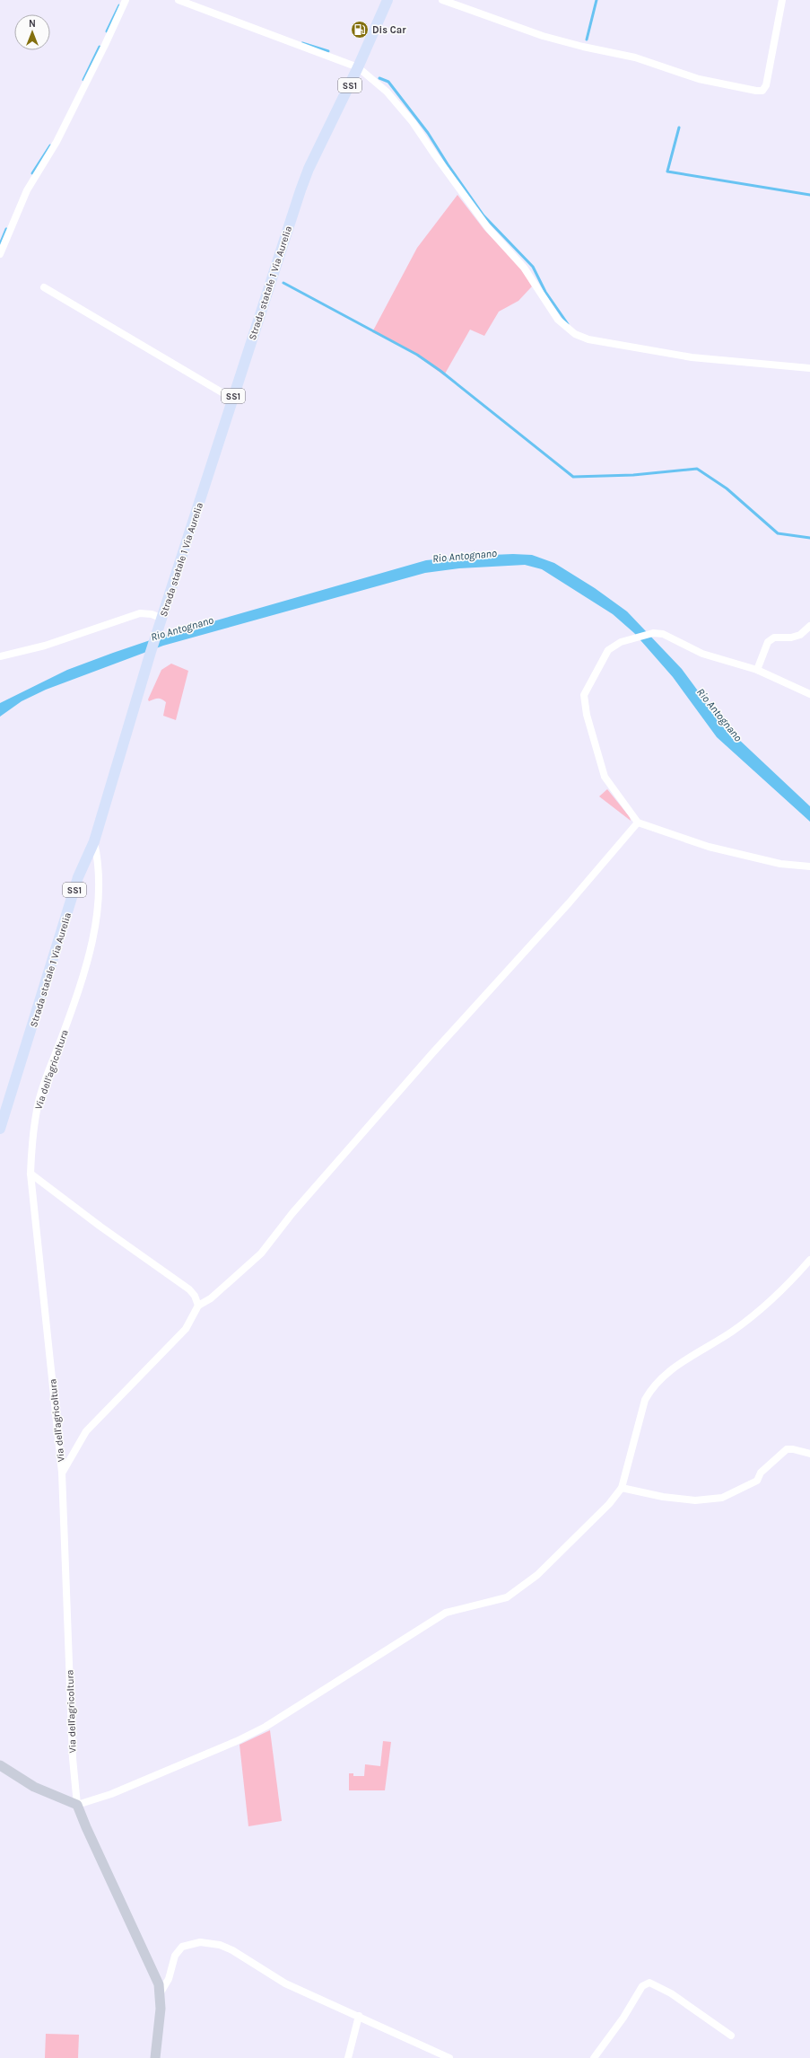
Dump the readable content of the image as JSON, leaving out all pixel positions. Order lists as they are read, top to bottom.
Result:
{
  "streets": {
    "main road": ["SS1", "Strada statale 1 Via Aurelia"],
    "street": ["Via dell'agricoltura"]
  },
  "crossings": [
    ["Strada statale 1 Via Aurelia", "Via dell'agricoltura"]
  ],
  "water": ["Rio Antognano"],
  "places": {
    "fuel station": ["Dis Car"]
  },
  "north": "top"
}
